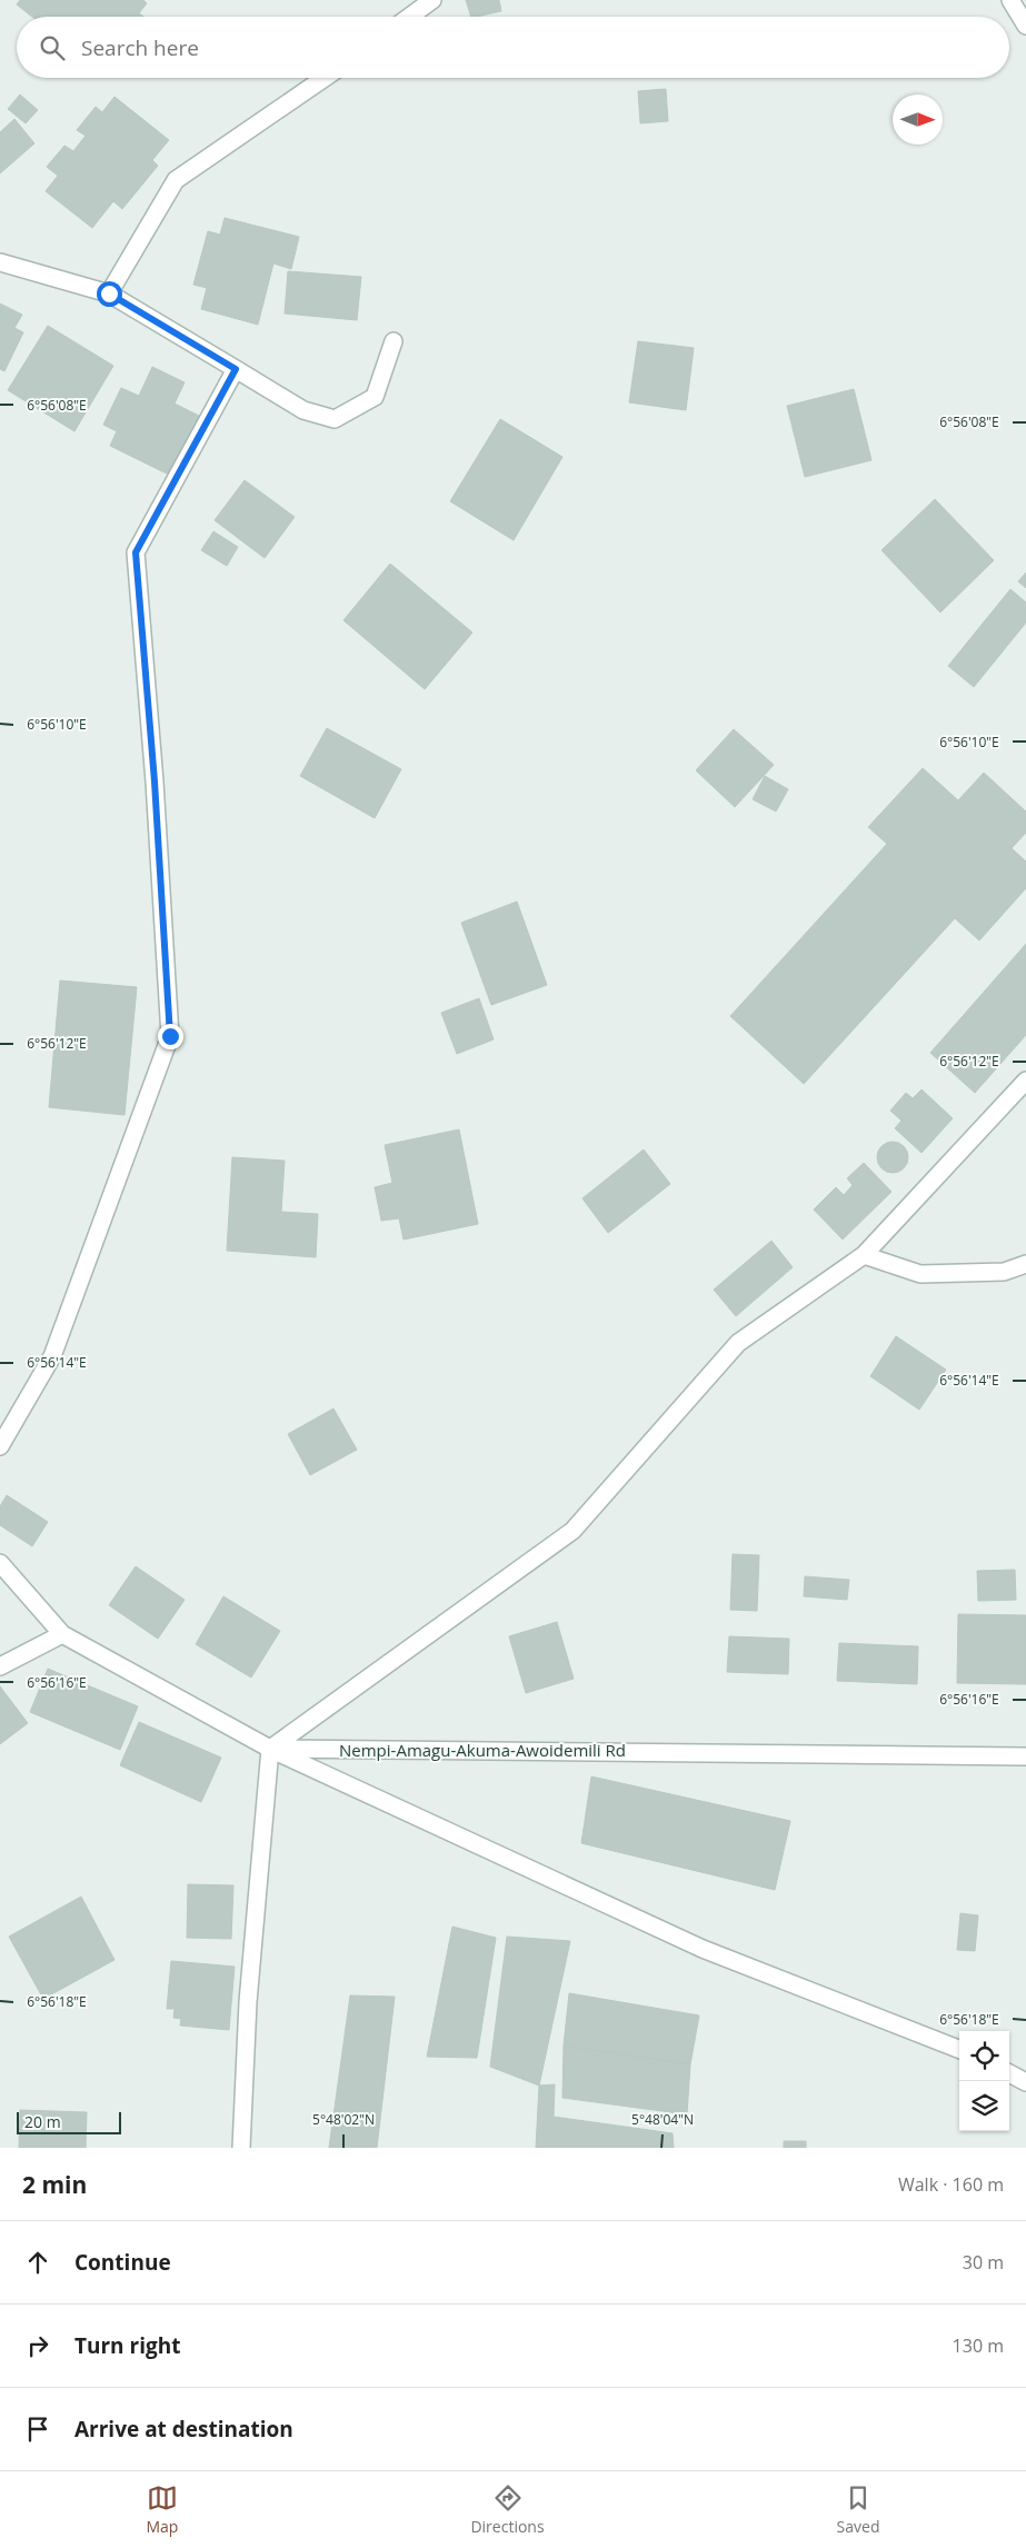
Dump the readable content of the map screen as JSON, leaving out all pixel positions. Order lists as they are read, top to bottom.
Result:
{
  "streets": {
    "street": ["Nempi-Amagu-Akuma-Awoidemili Rd"]
  },
  "scale_bar": "20 m",
  "north": "right",
  "page": {
    "search": "Search here",
    "scale": "20 m",
    "heading": ["2 min", "Walk · 160 m"],
    "list": [
      ["Continue", "30 m"],
      ["Turn right", "130 m"],
      "Arrive at destination"
    ],
    "nav": ["Map", "Directions", "Saved"]
  },
  "coordinates": [
    "6°56'08\"E",
    "6°56'10\"E",
    "6°56'12\"E",
    "6°56'14\"E",
    "6°56'16\"E",
    "6°56'18\"E",
    "5°48'02\"N",
    "5°48'04\"N"
  ]
}
